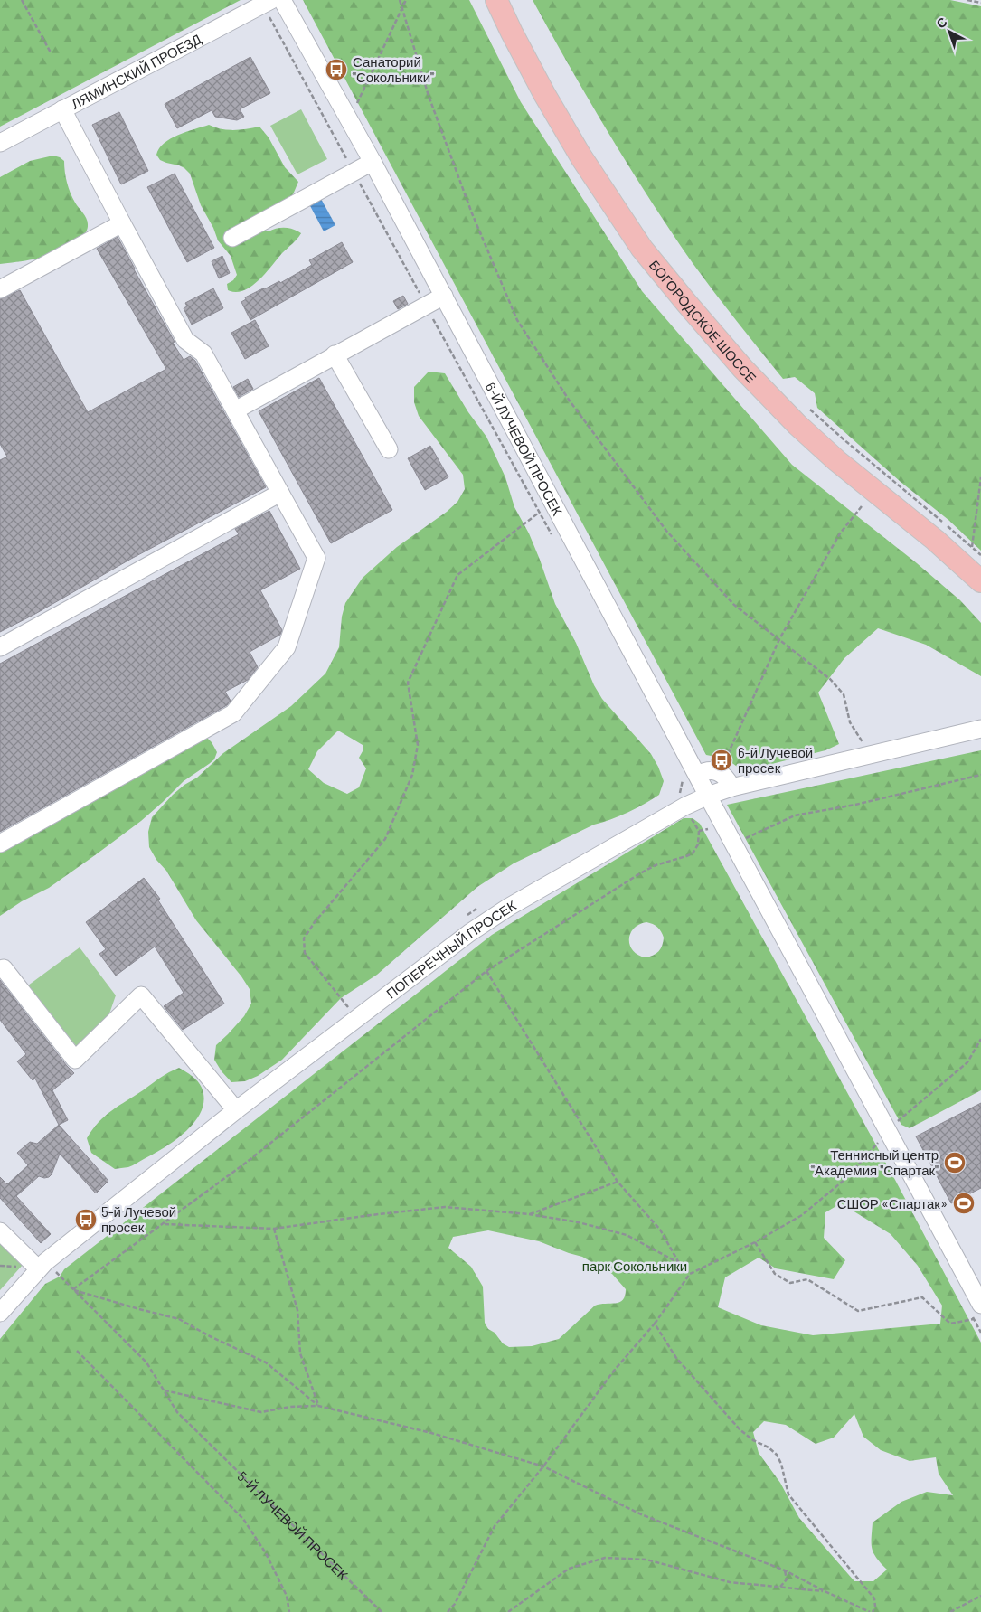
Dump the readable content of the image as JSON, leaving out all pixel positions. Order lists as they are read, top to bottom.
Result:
{
  "streets": {
    "main road": ["БОГОРОДСКОЕ ШОССЕ"],
    "street": ["ЛЯМИНСКИЙ ПРОЕЗД", "6-Й ЛУЧЕВОЙ ПРОСЕК", "ПОПЕРЕЧНЫЙ ПРОСЕК"],
    "path": ["5-Й ЛУЧЕВОЙ ПРОСЕК"]
  },
  "crossings": [
    ["6-Й ЛУЧЕВОЙ ПРОСЕК", "ПОПЕРЕЧНЫЙ ПРОСЕК"]
  ],
  "parks": ["парк Сокольники"],
  "places": {
    "bus stop": ["Санаторий \"Сокольники\"", "6-й Лучевой просек", "5-й Лучевой просек"],
    "sports": ["Теннисный центр \"Академия \"Спартак\"", "СШОР «Спартак»"]
  },
  "north": "top left"
}
